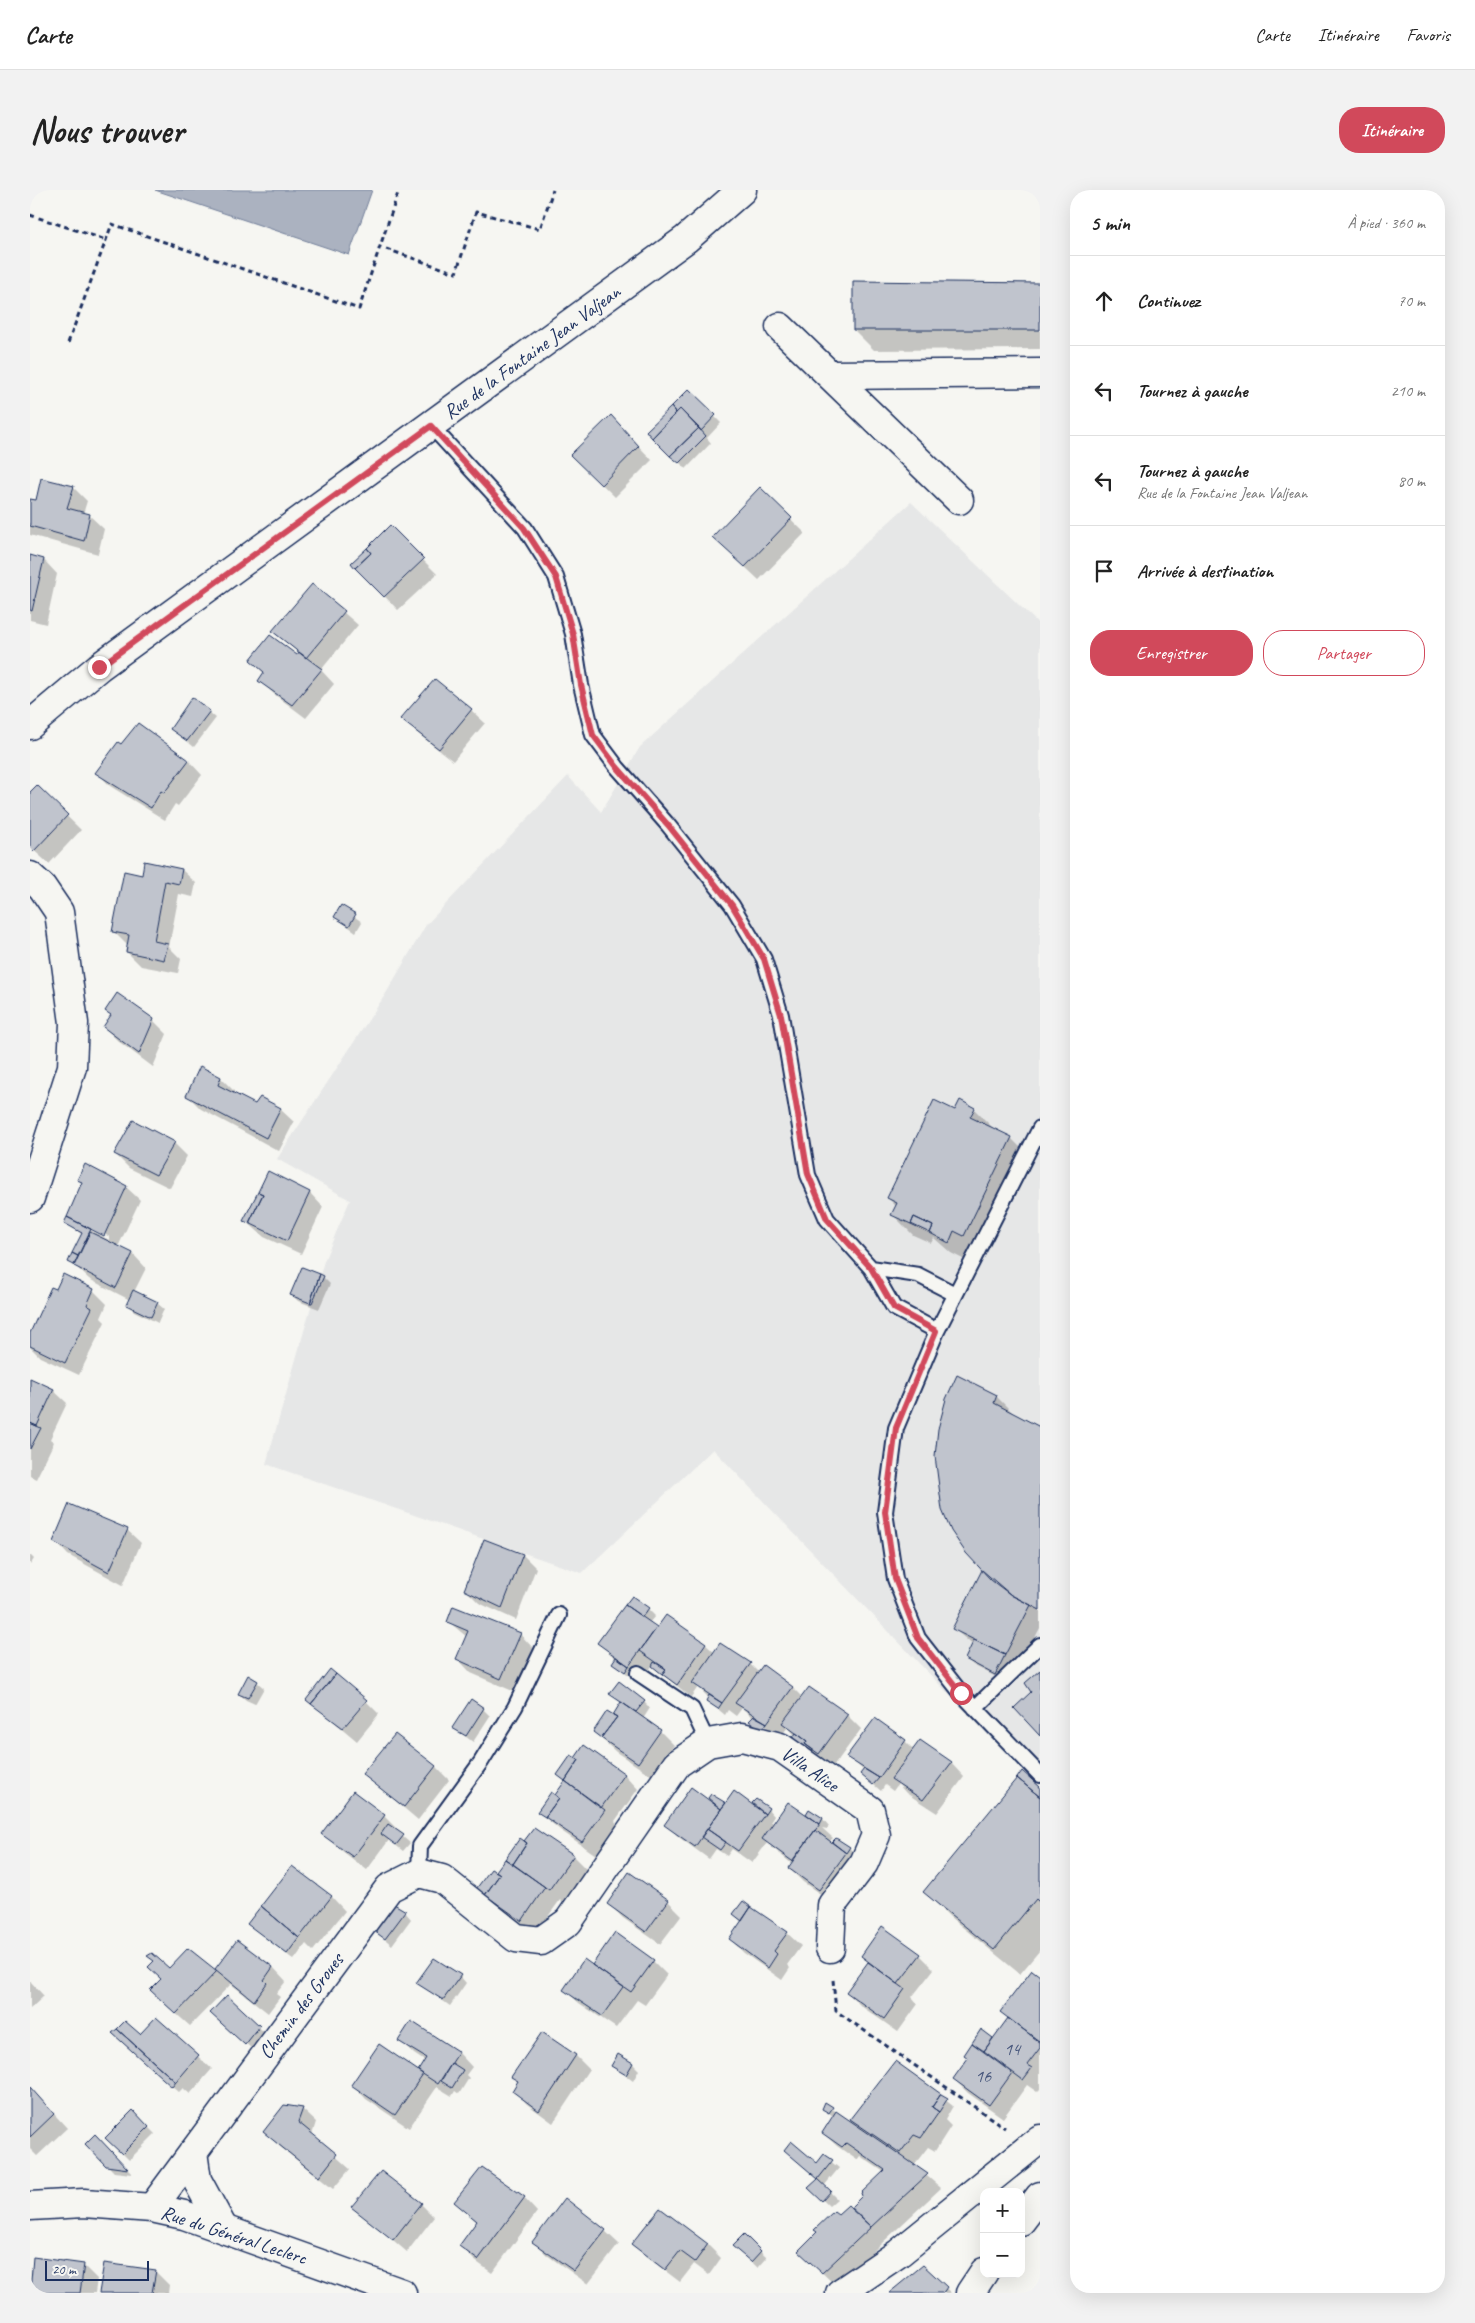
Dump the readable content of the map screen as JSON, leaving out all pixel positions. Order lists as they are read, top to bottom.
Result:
{
  "streets": {
    "street": [
      "Rue de la Fontaine Jean Valjean",
      "Villa Alice",
      "Chemin des Groues",
      "Rue du Général Leclerc"
    ]
  },
  "crossings": [
    ["Villa Alice", "Chemin des Groues"],
    ["Chemin des Groues", "Rue du Général Leclerc"]
  ],
  "house_numbers": ["14", "16"],
  "scale_bar": "20 m",
  "page": {
    "header": "Carte",
    "nav": ["Carte", "Itinéraire", "Favoris"],
    "buttons": [
      "Itinéraire",
      ["Enregistrer", "Partager"]
    ],
    "title": "Nous trouver",
    "heading": ["5 min", "À pied · 360 m"],
    "list": [
      ["Continuez", "70 m"],
      ["Tournez à gauche", "210 m"],
      ["Tournez à gauche", "Rue de la Fontaine Jean Valjean", "80 m"],
      "Arrivée à destination"
    ],
    "map_buttons": ["+", "−"],
    "scale": "20 m"
  }
}
